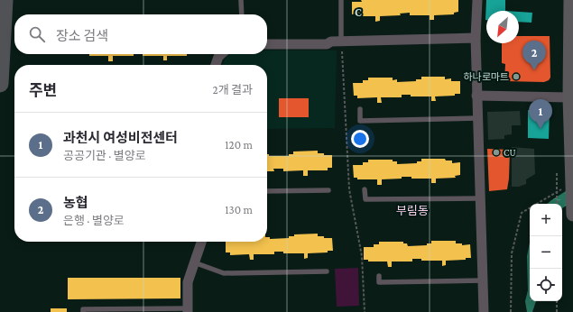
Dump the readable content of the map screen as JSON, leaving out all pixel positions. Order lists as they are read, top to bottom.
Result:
{
  "districts": ["부림동"],
  "places": ["하나로마트", "CU"],
  "north": "bottom left",
  "page": {
    "search": "장소 검색",
    "pins": ["2", "1"],
    "heading": ["주변", "2개 결과"],
    "list": [
      {
        "mark": "1",
        "name": "과천시 여성비전센터",
        "note": "공공기관 · 별양로",
        "value": "120 m"
      },
      {
        "mark": "2",
        "name": "농협",
        "note": "은행 · 별양로",
        "value": "130 m"
      }
    ],
    "map_buttons": ["+", "−"]
  },
  "grid": {
    "columns": ["C"]
  }
}
